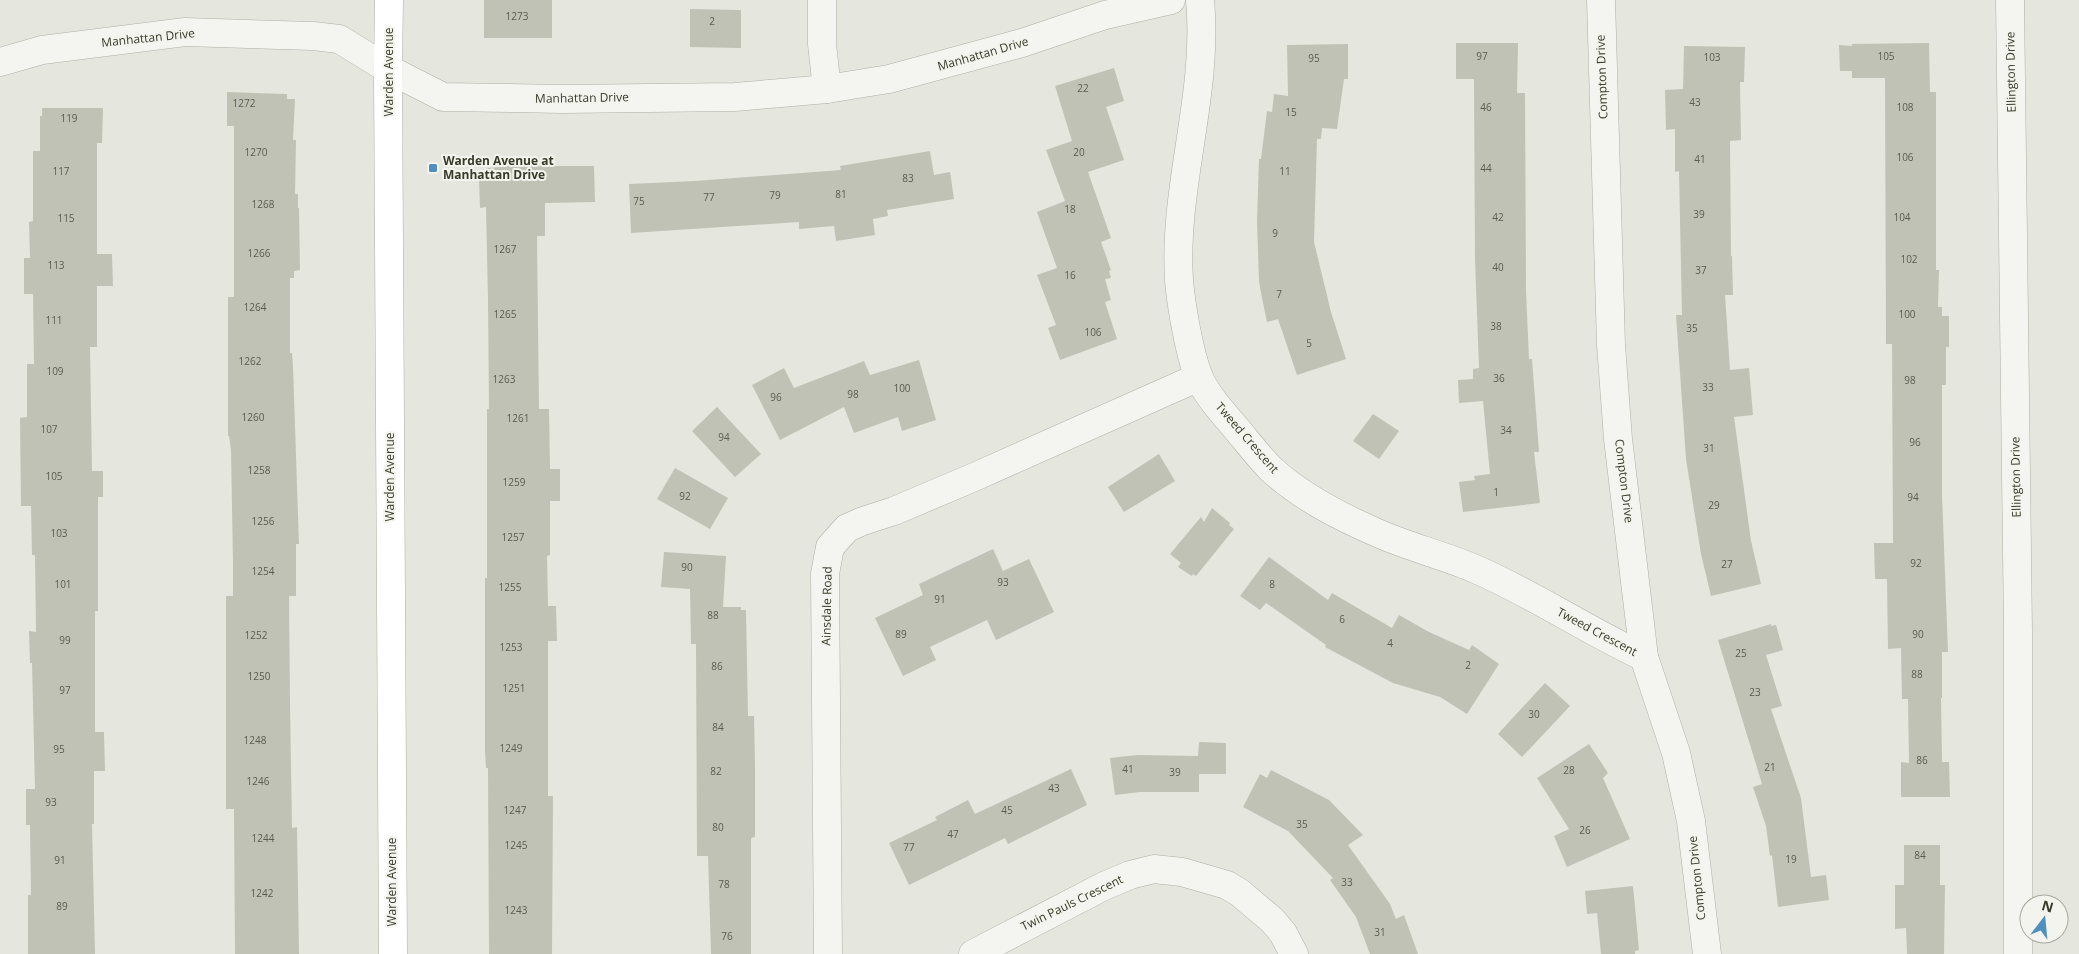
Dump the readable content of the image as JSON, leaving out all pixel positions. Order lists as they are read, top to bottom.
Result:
{
  "streets": {
    "main road": ["Warden Avenue"],
    "street": [
      "Manhattan Drive",
      "Ellington Drive",
      "Compton Drive",
      "Tweed Crescent",
      "Ainsdale Road",
      "Twin Pauls Crescent"
    ]
  },
  "crossings": [
    ["Manhattan Drive", "Warden Avenue"],
    ["Compton Drive", "Tweed Crescent"],
    ["Tweed Crescent", "Ainsdale Road"]
  ],
  "places": {
    "transit": ["Warden Avenue at Manhattan Drive"]
  },
  "house_numbers": [
    "1273",
    "2",
    "97",
    "105",
    "103",
    "95",
    "22",
    "43",
    "1272",
    "46",
    "108",
    "15",
    "119",
    "1270",
    "20",
    "106",
    "41",
    "44",
    "117",
    "11",
    "83",
    "81",
    "79",
    "77",
    "75",
    "1268",
    "18",
    "39",
    "42",
    "104",
    "115",
    "9",
    "1267",
    "1266",
    "102",
    "113",
    "40",
    "37",
    "16",
    "7",
    "1264",
    "1265",
    "100",
    "111",
    "38",
    "35",
    "106",
    "5",
    "1262",
    "109",
    "36",
    "1263",
    "98",
    "33",
    "100",
    "98",
    "96",
    "1260",
    "1261",
    "107",
    "34",
    "94",
    "96",
    "31",
    "1258",
    "105",
    "1259",
    "1",
    "92",
    "94",
    "29",
    "1256",
    "103",
    "1257",
    "92",
    "27",
    "90",
    "1254",
    "93",
    "101",
    "8",
    "1255",
    "91",
    "88",
    "6",
    "89",
    "90",
    "1252",
    "99",
    "4",
    "1253",
    "25",
    "2",
    "86",
    "88",
    "1250",
    "1251",
    "97",
    "23",
    "30",
    "84",
    "1248",
    "1249",
    "95",
    "86",
    "21",
    "41",
    "28",
    "82",
    "39",
    "1246",
    "43",
    "93",
    "1247",
    "45",
    "35",
    "80",
    "26",
    "47",
    "1244",
    "1245",
    "77",
    "84",
    "19",
    "91",
    "33",
    "78",
    "1242",
    "89",
    "1243",
    "31",
    "76"
  ],
  "north": "top"
}
